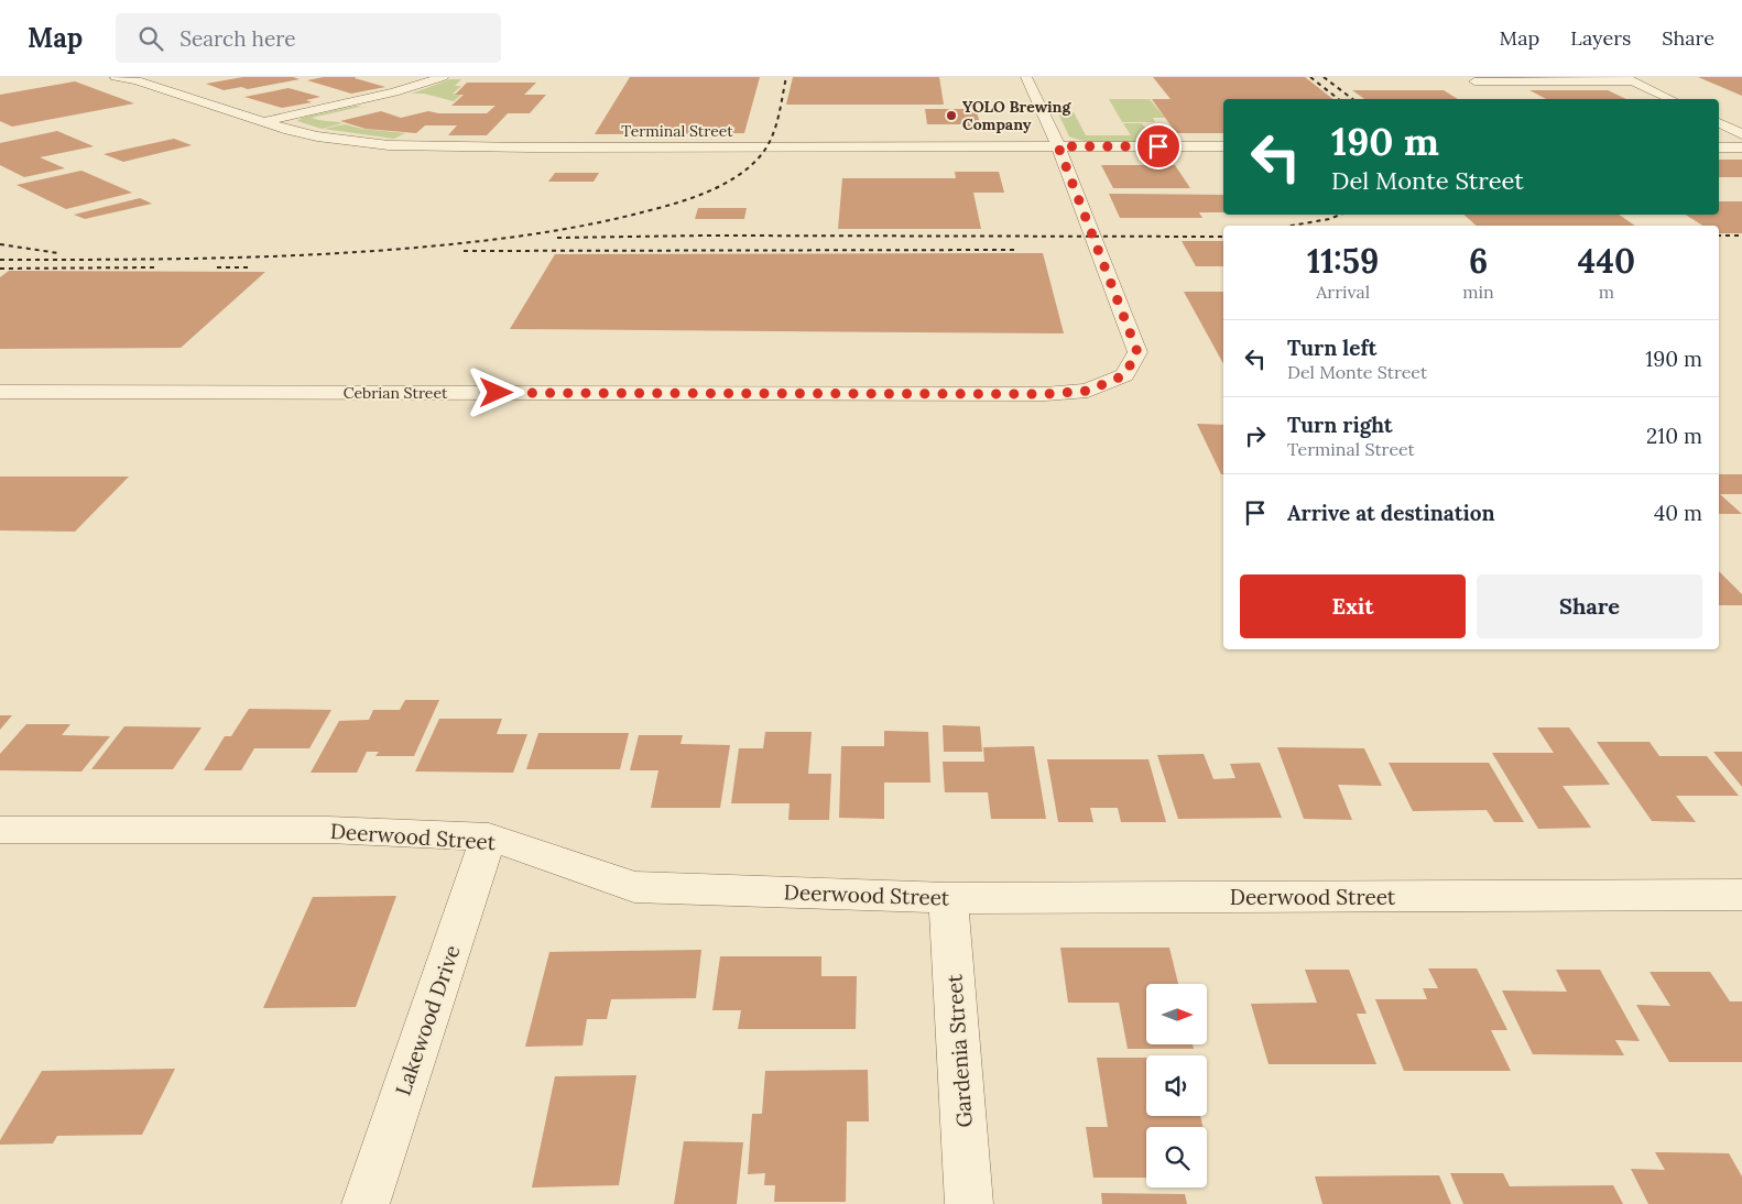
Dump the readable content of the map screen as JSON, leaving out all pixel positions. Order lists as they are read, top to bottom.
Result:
{
  "streets": {
    "street": [
      "Terminal Street",
      "Cebrian Street",
      "Deerwood Street",
      "Lakewood Drive",
      "Gardenia Street"
    ]
  },
  "crossings": [
    ["Terminal Street", "Cebrian Street"],
    ["Deerwood Street", "Lakewood Drive"],
    ["Deerwood Street", "Gardenia Street"]
  ],
  "places": ["YOLO Brewing Company"],
  "north": "right",
  "page": {
    "header": "Map",
    "search": "Search here",
    "nav": ["Map", "Layers", "Share"],
    "turn": ["190 m", "Del Monte Street"],
    "eta": [
      "11:59",
      "Arrival",
      "6",
      "min",
      "440",
      "m"
    ],
    "list": [
      {
        "name": "Turn left",
        "note": "Del Monte Street",
        "value": "190 m"
      },
      {
        "name": "Turn right",
        "note": "Terminal Street",
        "value": "210 m"
      },
      {
        "name": "Arrive at destination",
        "value": "40 m"
      }
    ],
    "buttons": ["Exit", "Share"]
  }
}
